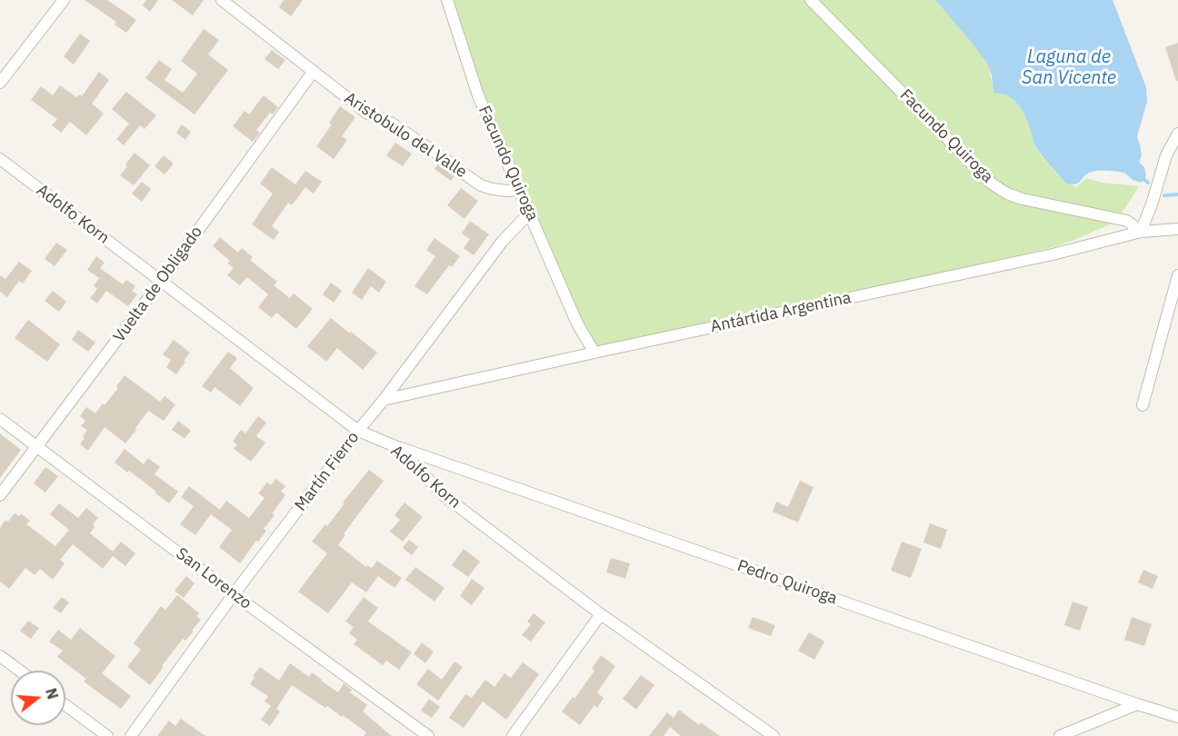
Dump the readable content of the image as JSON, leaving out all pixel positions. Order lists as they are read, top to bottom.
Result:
{
  "streets": {
    "street": [
      "Aristobulo del Valle",
      "Facundo Quiroga",
      "Adolfo Korn",
      "Vuelta de Obligado",
      "Antártida Argentina",
      "Martín Fierro",
      "San Lorenzo",
      "Pedro Quiroga"
    ]
  },
  "crossings": [
    ["Aristobulo del Valle", "Facundo Quiroga"],
    ["Aristobulo del Valle", "Vuelta de Obligado"],
    ["Facundo Quiroga", "Antártida Argentina"],
    ["Facundo Quiroga", "Martín Fierro"],
    ["Adolfo Korn", "Vuelta de Obligado"],
    ["Adolfo Korn", "Martín Fierro"],
    ["Adolfo Korn", "Pedro Quiroga"],
    ["Vuelta de Obligado", "San Lorenzo"],
    ["Antártida Argentina", "Martín Fierro"],
    ["Martín Fierro", "San Lorenzo"]
  ],
  "water": ["Laguna de San Vicente"],
  "north": "right"
}
